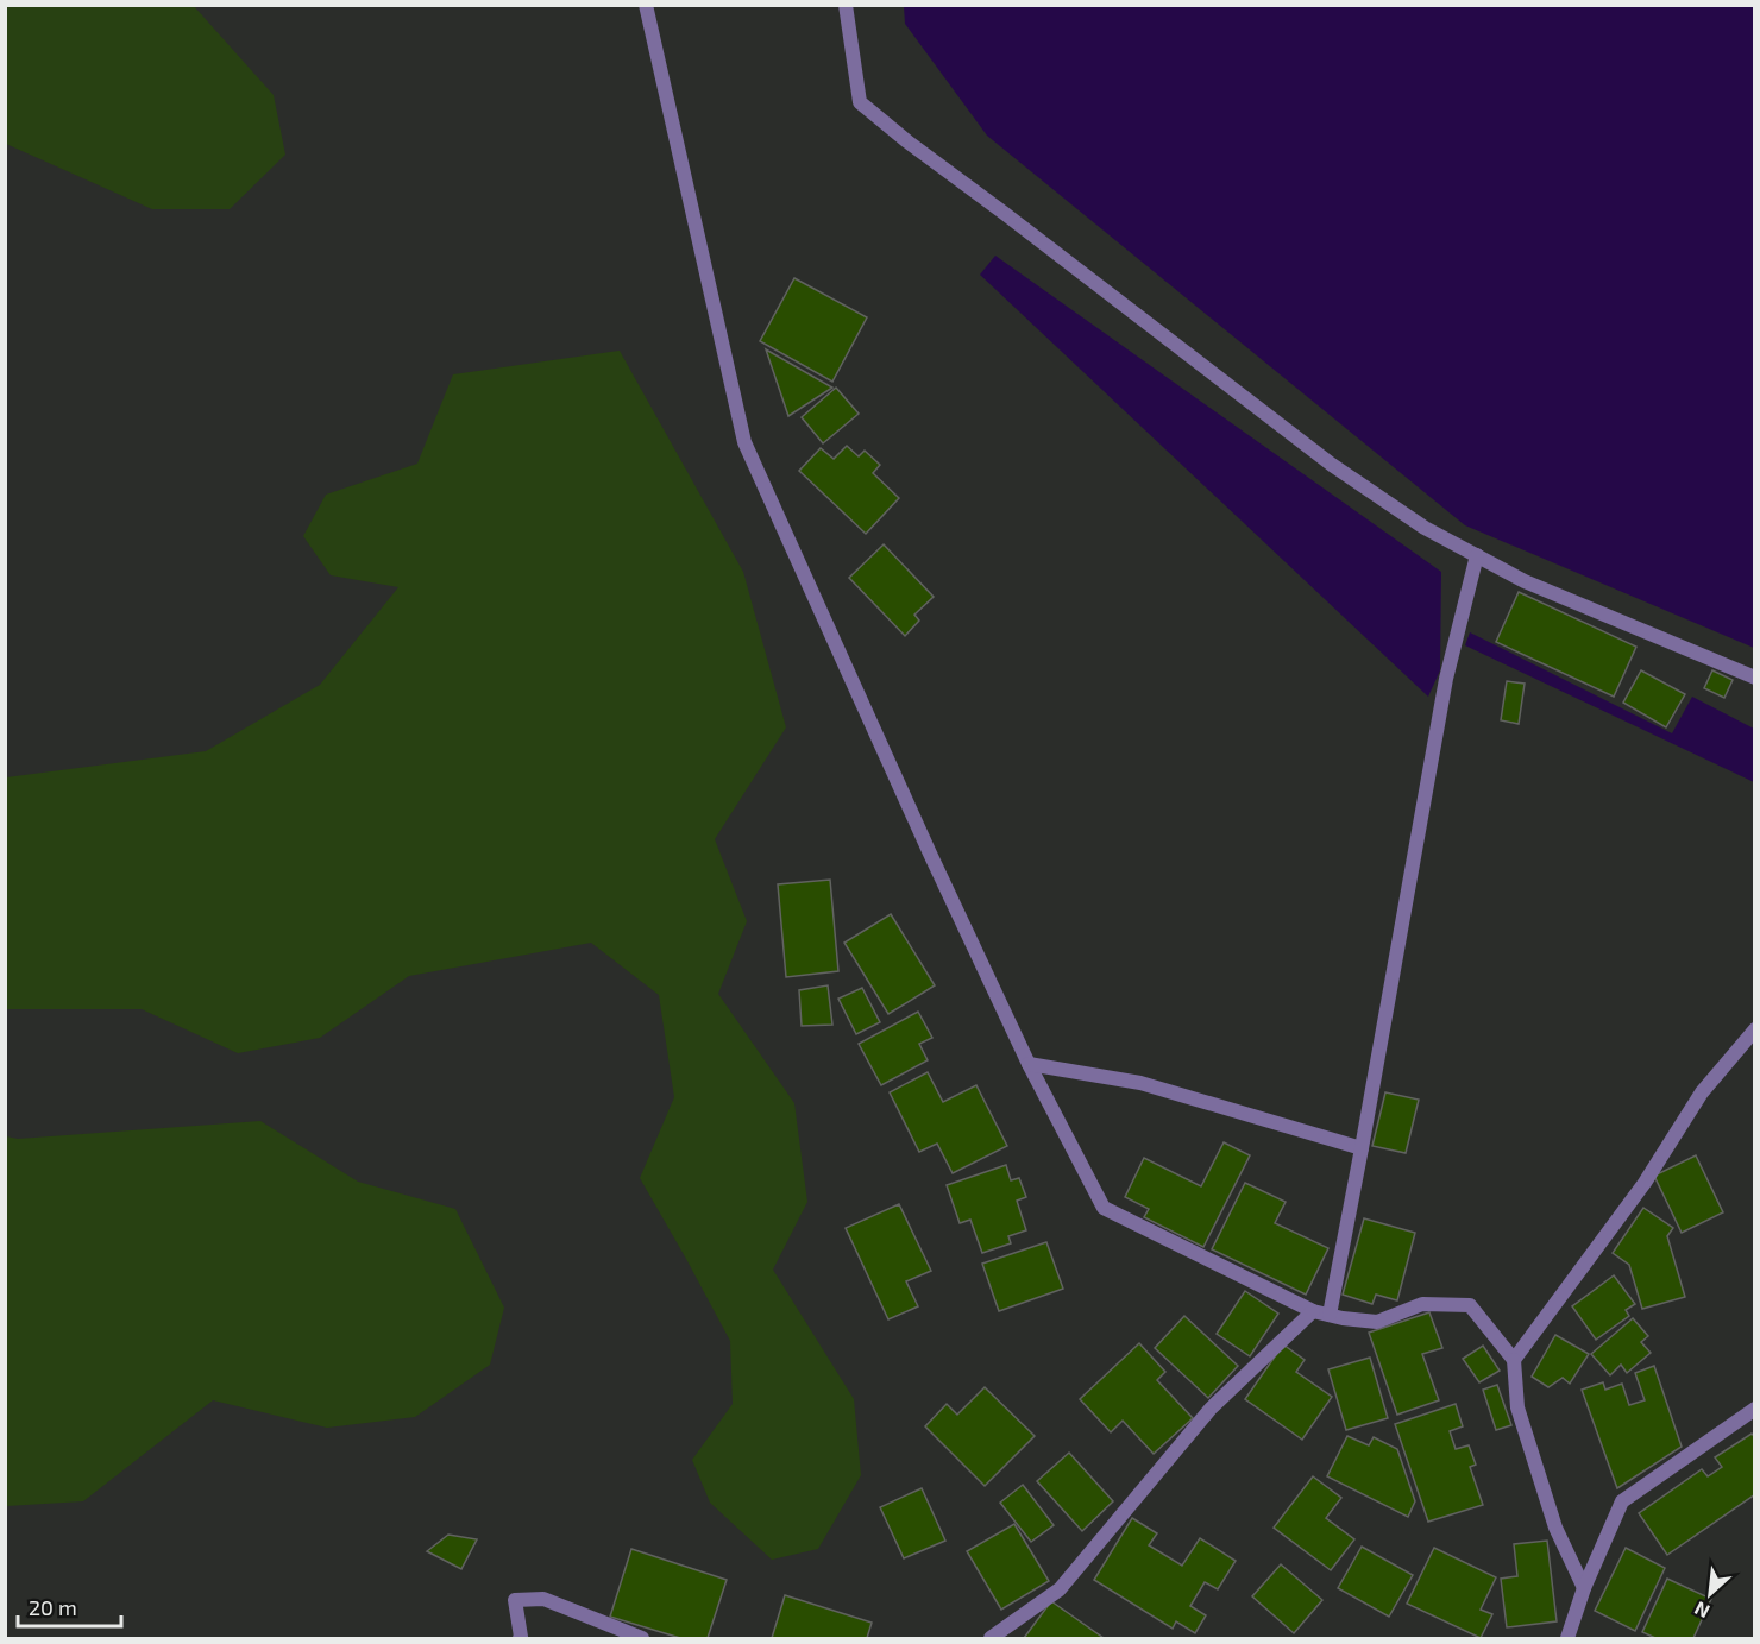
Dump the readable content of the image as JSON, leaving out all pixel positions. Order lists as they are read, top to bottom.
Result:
{
  "scale_bar": "20 m",
  "north": "bottom left"
}
